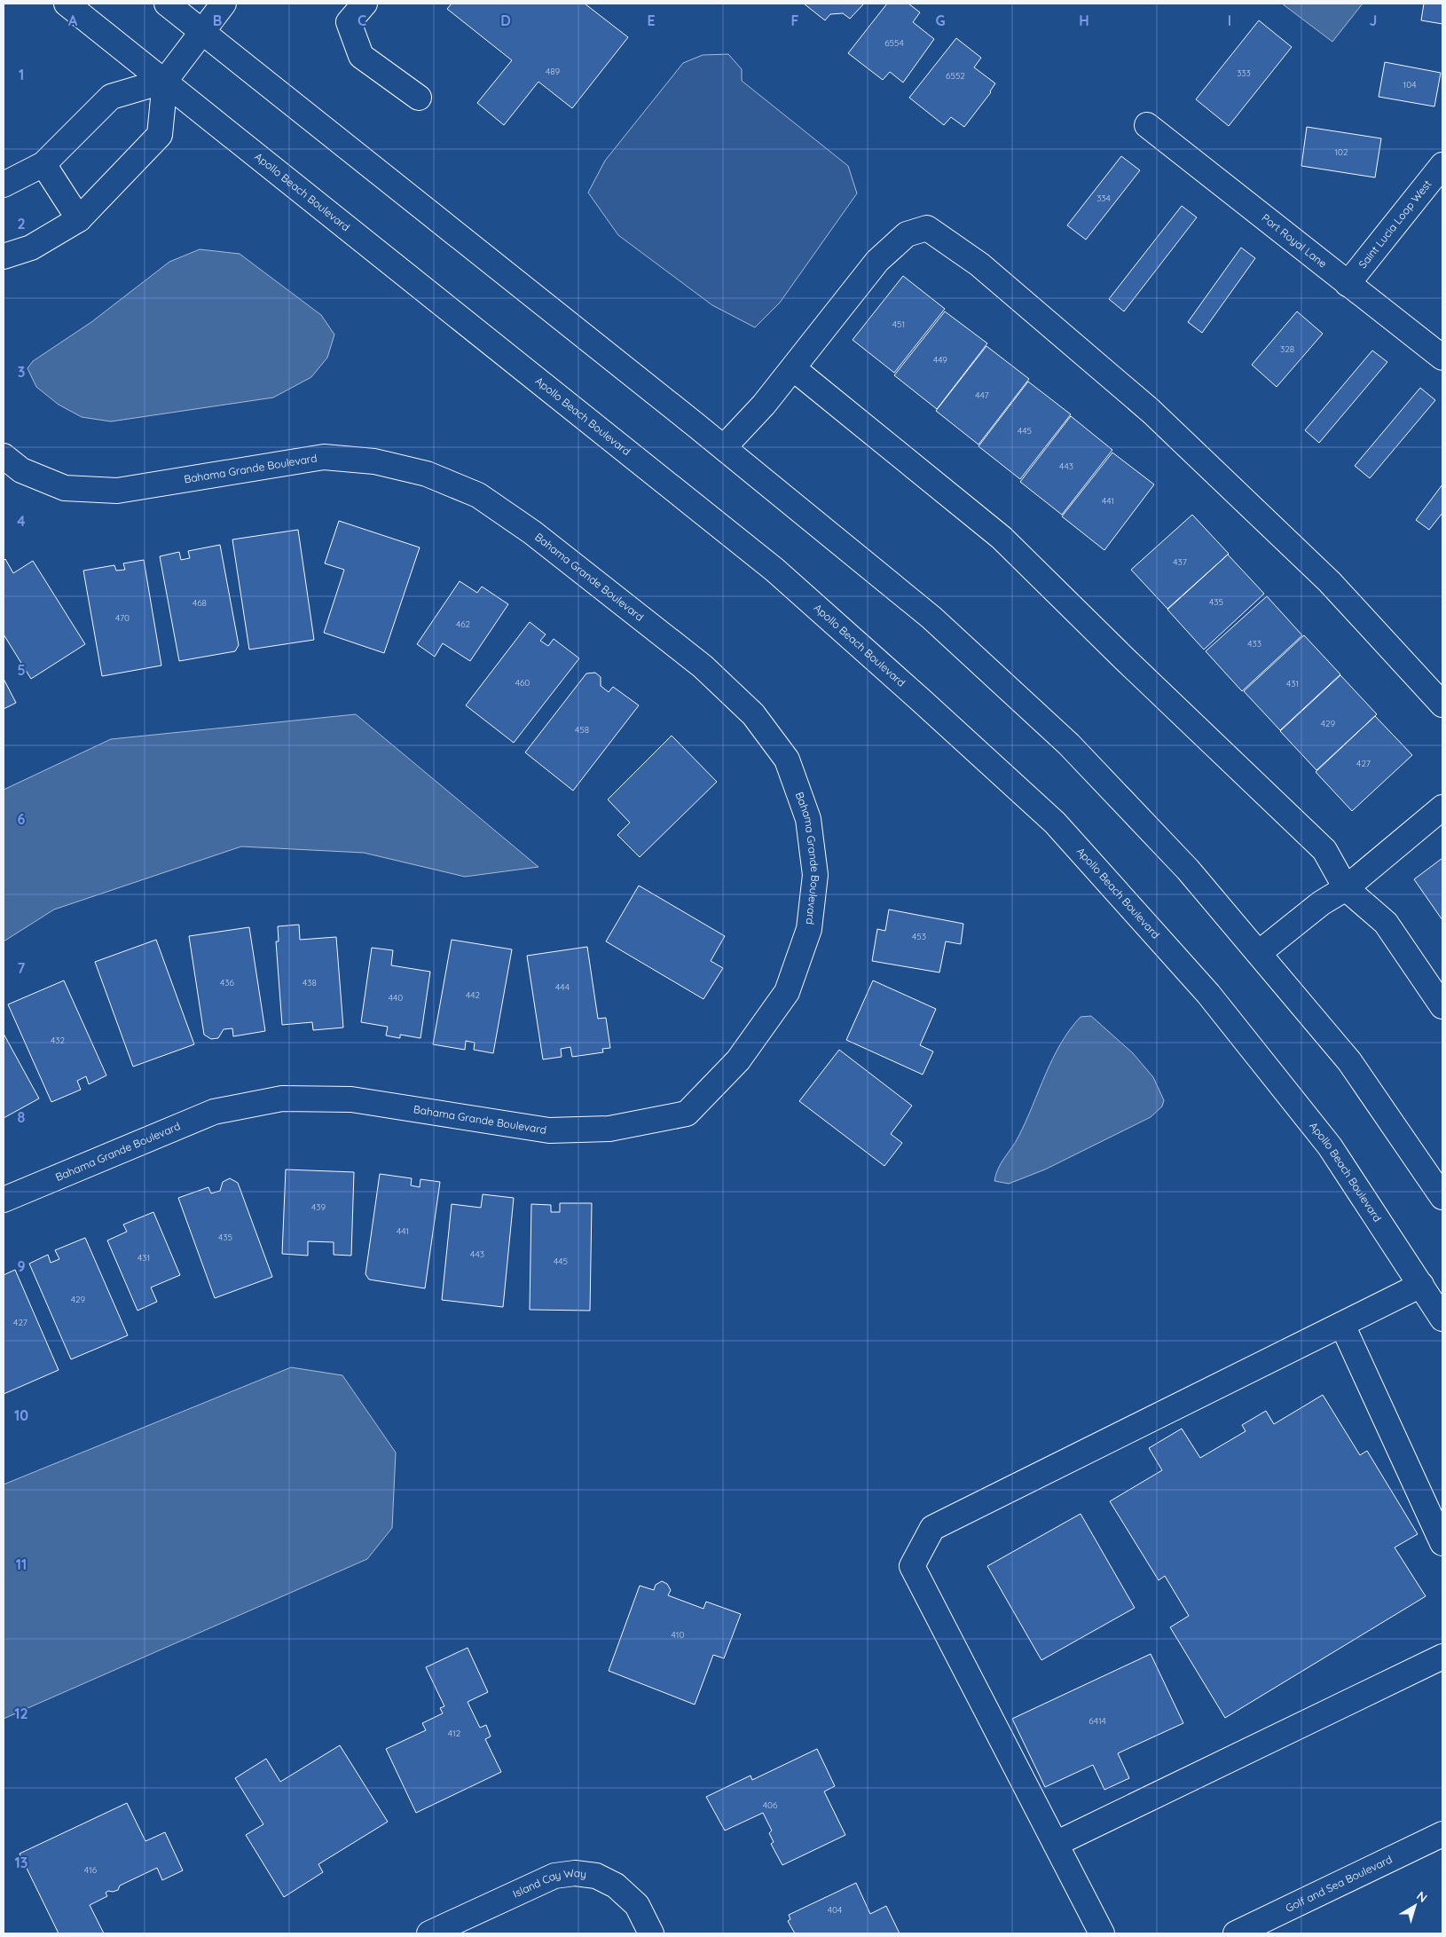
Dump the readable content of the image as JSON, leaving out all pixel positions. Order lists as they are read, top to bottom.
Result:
{
  "streets": {
    "main road": [
      "Apollo Beach Boulevard",
      "Saint Lucia Loop West",
      "Port Royal Lane",
      "Bahama Grande Boulevard",
      "Golf and Sea Boulevard",
      "Island Cay Way"
    ]
  },
  "crossings": [
    ["Saint Lucia Loop West", "Port Royal Lane"]
  ],
  "house_numbers": [
    "6554",
    "489",
    "333",
    "6552",
    "104",
    "102",
    "334",
    "451",
    "328",
    "449",
    "447",
    "445",
    "443",
    "441",
    "437",
    "435",
    "468",
    "470",
    "462",
    "433",
    "460",
    "431",
    "429",
    "458",
    "427",
    "453",
    "436",
    "438",
    "444",
    "442",
    "440",
    "432",
    "439",
    "441",
    "435",
    "443",
    "431",
    "445",
    "429",
    "427",
    "410",
    "6414",
    "412",
    "406",
    "416",
    "404"
  ],
  "north": "top right",
  "grid": {
    "columns": [
      "A",
      "B",
      "C",
      "D",
      "E",
      "F",
      "G",
      "H",
      "I",
      "J"
    ],
    "rows": [
      "1",
      "2",
      "3",
      "4",
      "5",
      "6",
      "7",
      "8",
      "9",
      "10",
      "11",
      "12",
      "13"
    ]
  }
}
